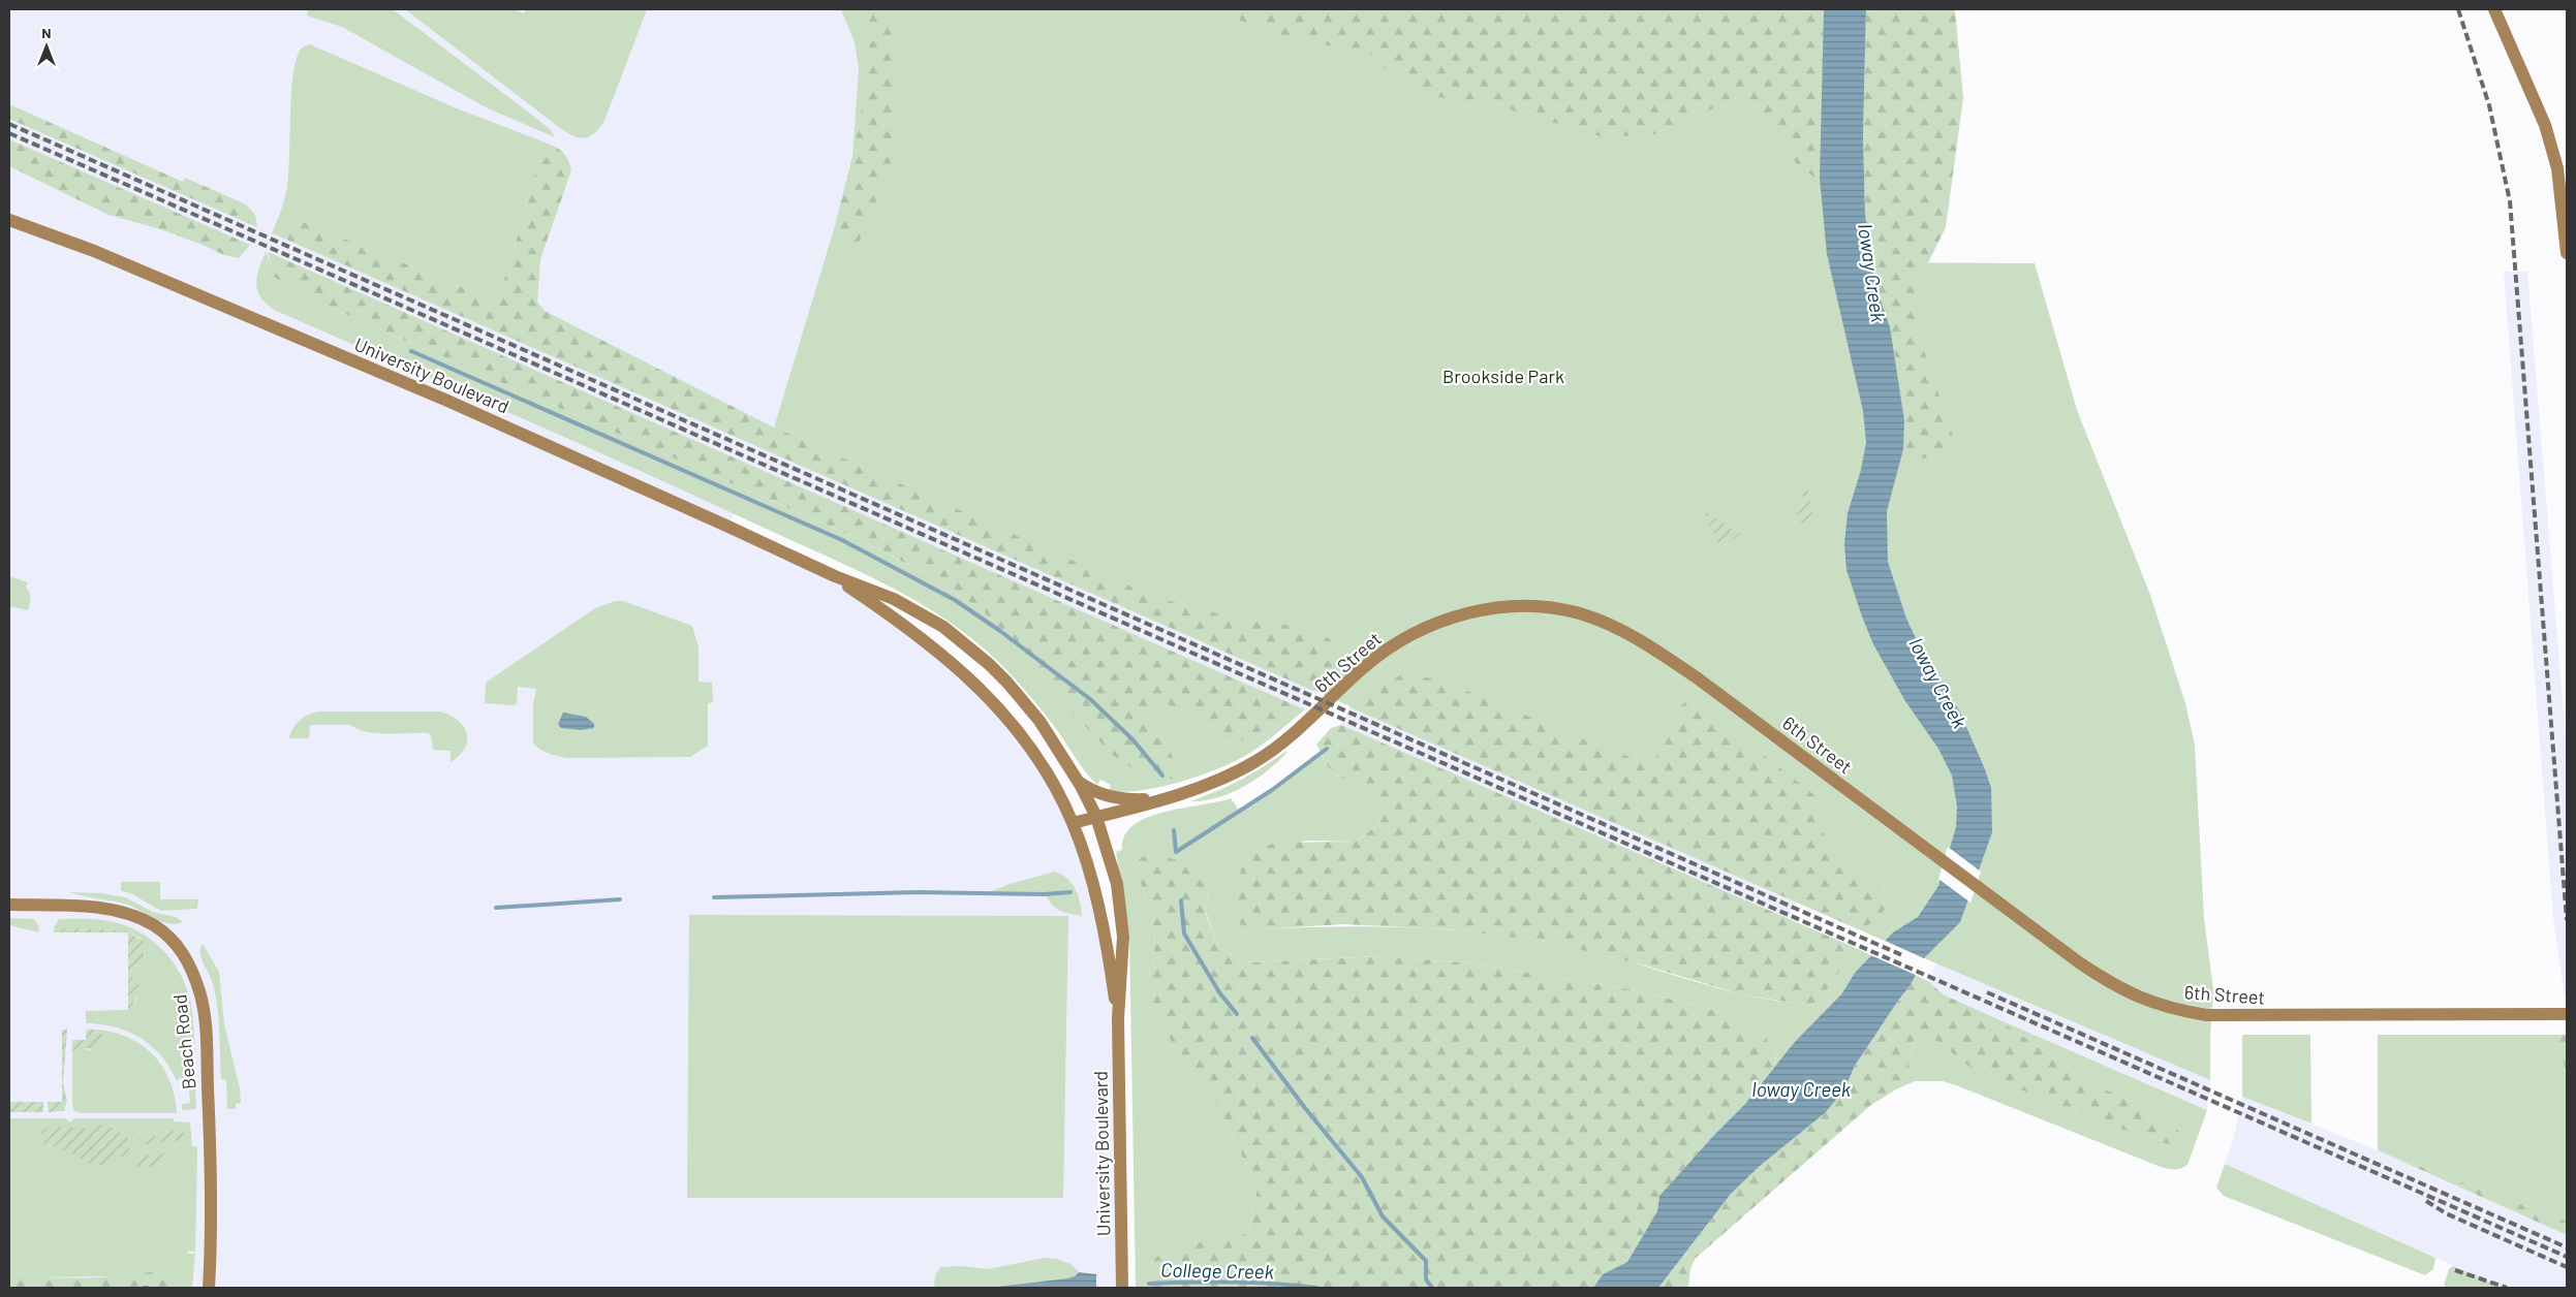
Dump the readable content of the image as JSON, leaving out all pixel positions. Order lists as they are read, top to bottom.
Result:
{
  "streets": {
    "main road": ["University Boulevard", "6th Street", "Beach Road"]
  },
  "crossings": [
    ["University Boulevard", "6th Street"]
  ],
  "water": ["Ioway Creek", "College Creek"],
  "parks": ["Brookside Park"],
  "north": "top"
}
